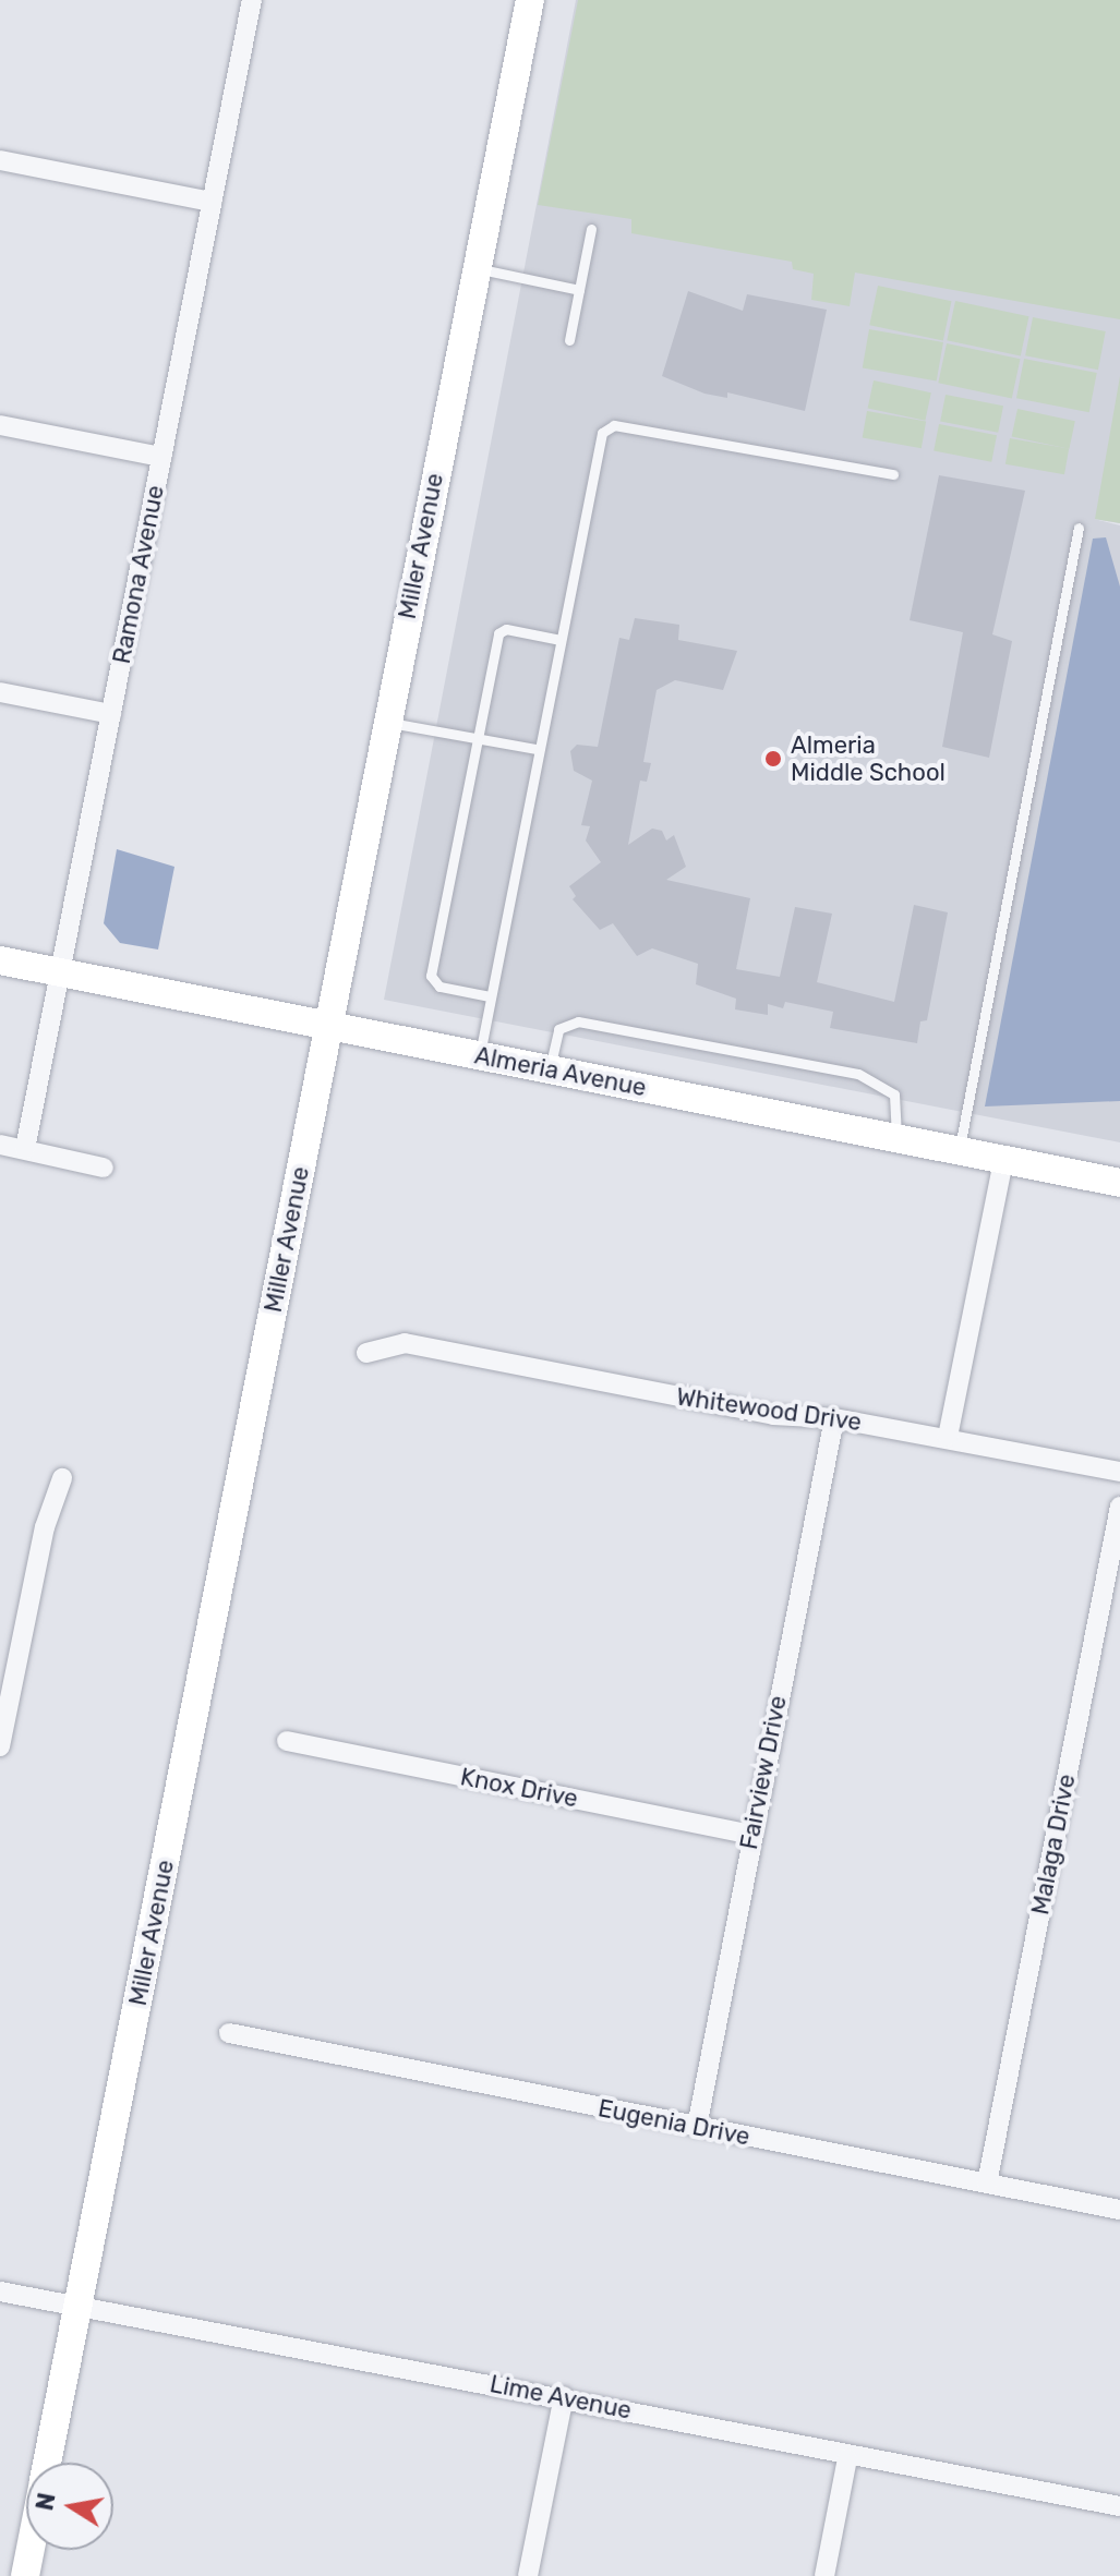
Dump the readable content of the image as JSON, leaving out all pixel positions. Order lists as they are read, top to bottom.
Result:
{
  "streets": {
    "street": [
      "Miller Avenue",
      "Ramona Avenue",
      "Almeria Avenue",
      "Whitewood Drive",
      "Fairview Drive",
      "Knox Drive",
      "Malaga Drive",
      "Eugenia Drive",
      "Lime Avenue"
    ]
  },
  "crossings": [
    ["Miller Avenue", "Almeria Avenue"],
    ["Miller Avenue", "Lime Avenue"],
    ["Ramona Avenue", "Almeria Avenue"],
    ["Whitewood Drive", "Fairview Drive"],
    ["Fairview Drive", "Knox Drive"],
    ["Fairview Drive", "Eugenia Drive"],
    ["Malaga Drive", "Eugenia Drive"]
  ],
  "places": ["Almeria Middle School"],
  "north": "left"
}
